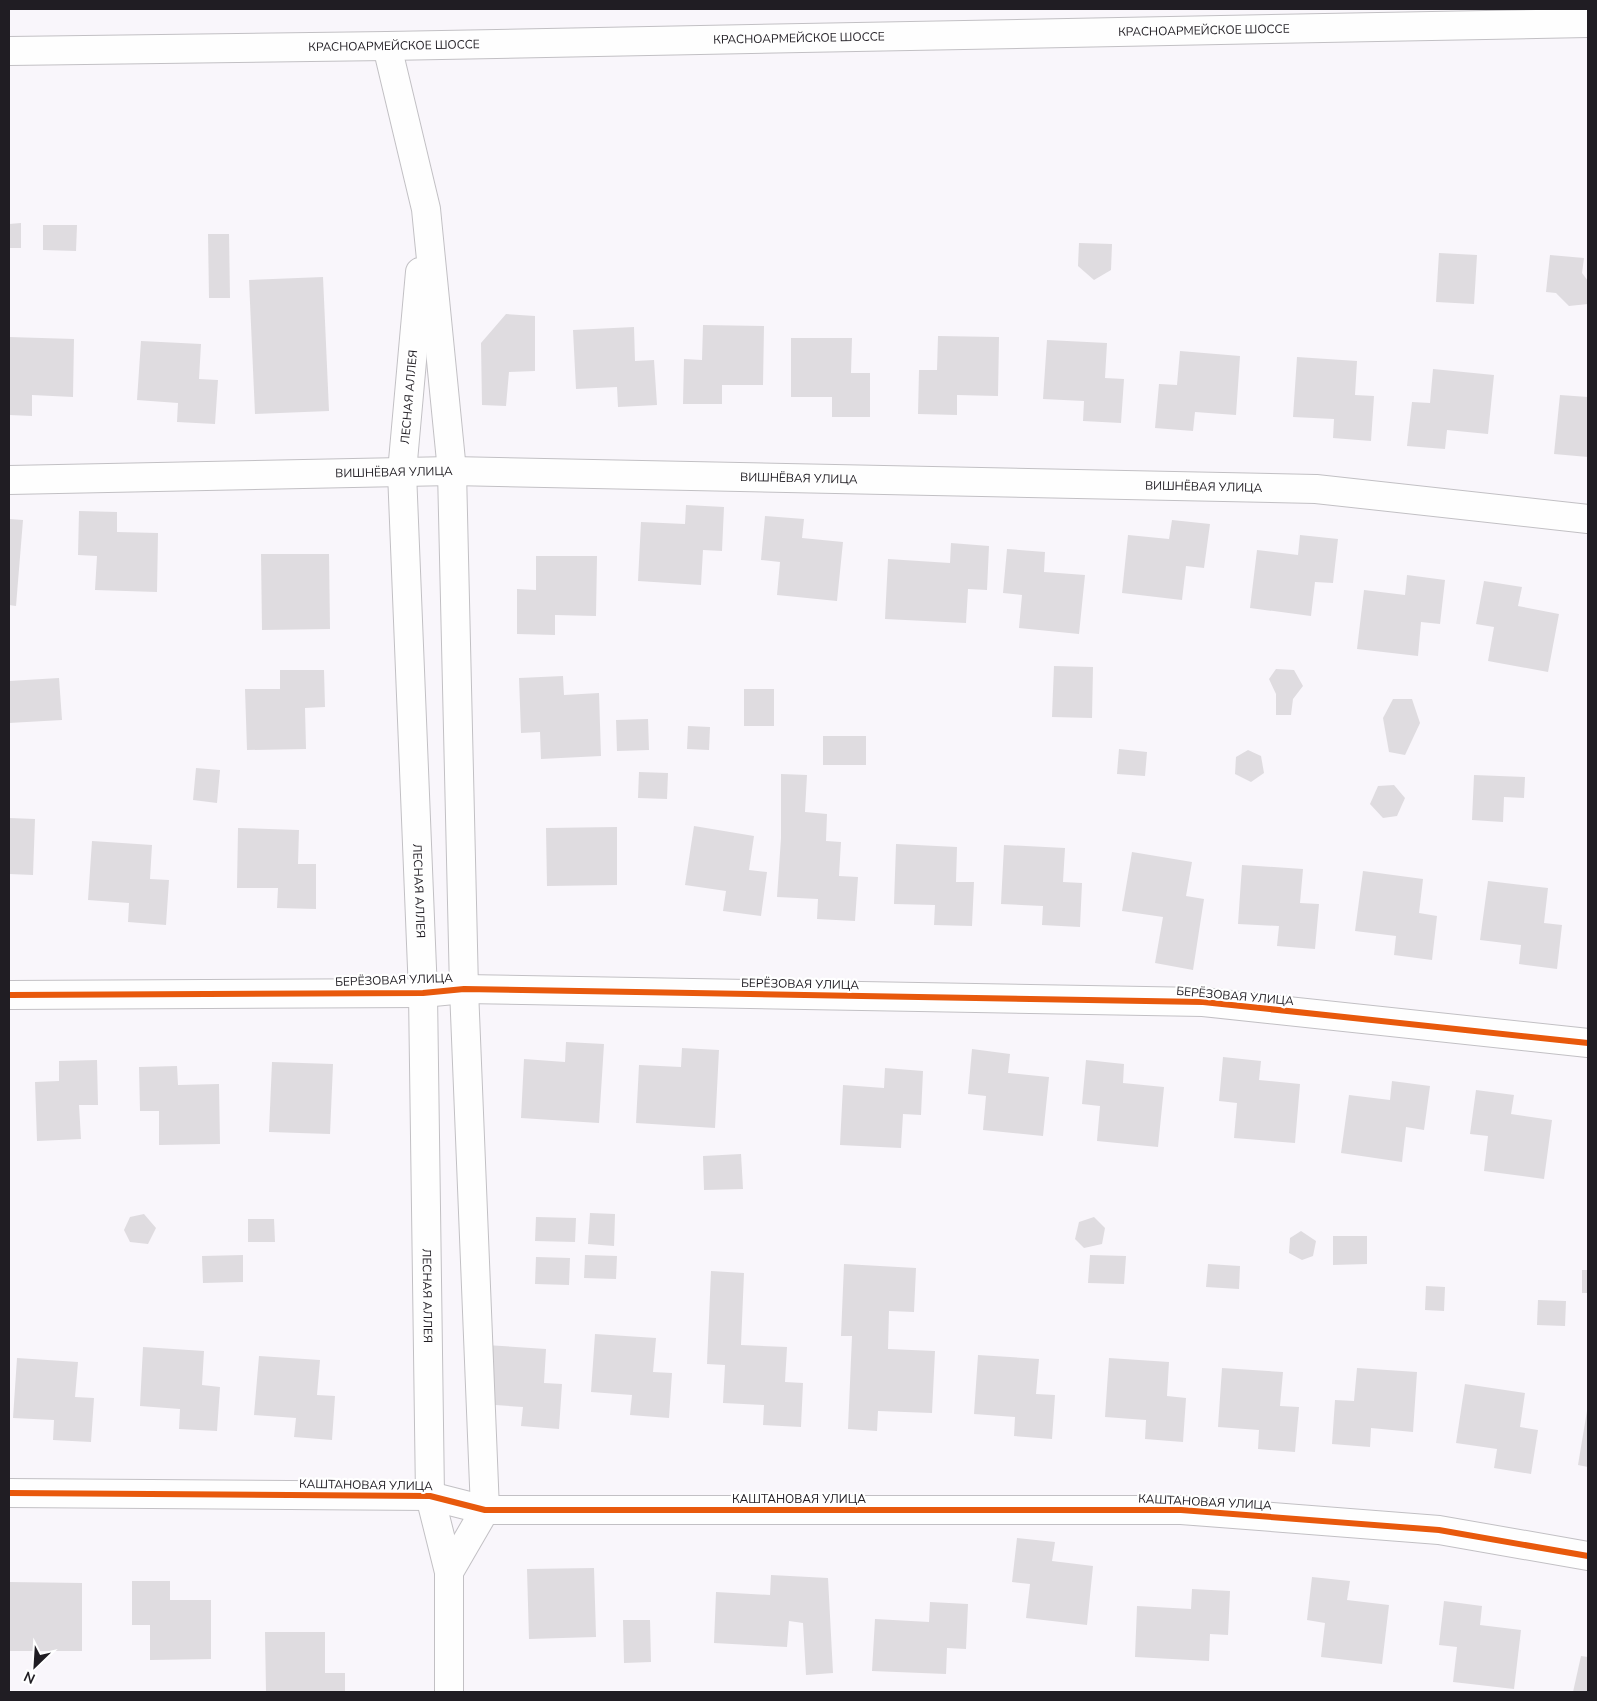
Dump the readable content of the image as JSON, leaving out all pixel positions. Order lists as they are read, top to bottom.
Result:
{
  "streets": {
    "street": [
      "КРАСНОАРМЕЙСКОЕ ШОССЕ",
      "ЛЕСНАЯ АЛЛЕЯ",
      "ВИШНЁВАЯ УЛИЦА",
      "БЕРЁЗОВАЯ УЛИЦА",
      "КАШТАНОВАЯ УЛИЦА"
    ]
  },
  "crossings": [
    ["ЛЕСНАЯ АЛЛЕЯ", "ВИШНЁВАЯ УЛИЦА"],
    ["ЛЕСНАЯ АЛЛЕЯ", "БЕРЁЗОВАЯ УЛИЦА"],
    ["ЛЕСНАЯ АЛЛЕЯ", "КАШТАНОВАЯ УЛИЦА"]
  ],
  "north": "bottom left"
}
